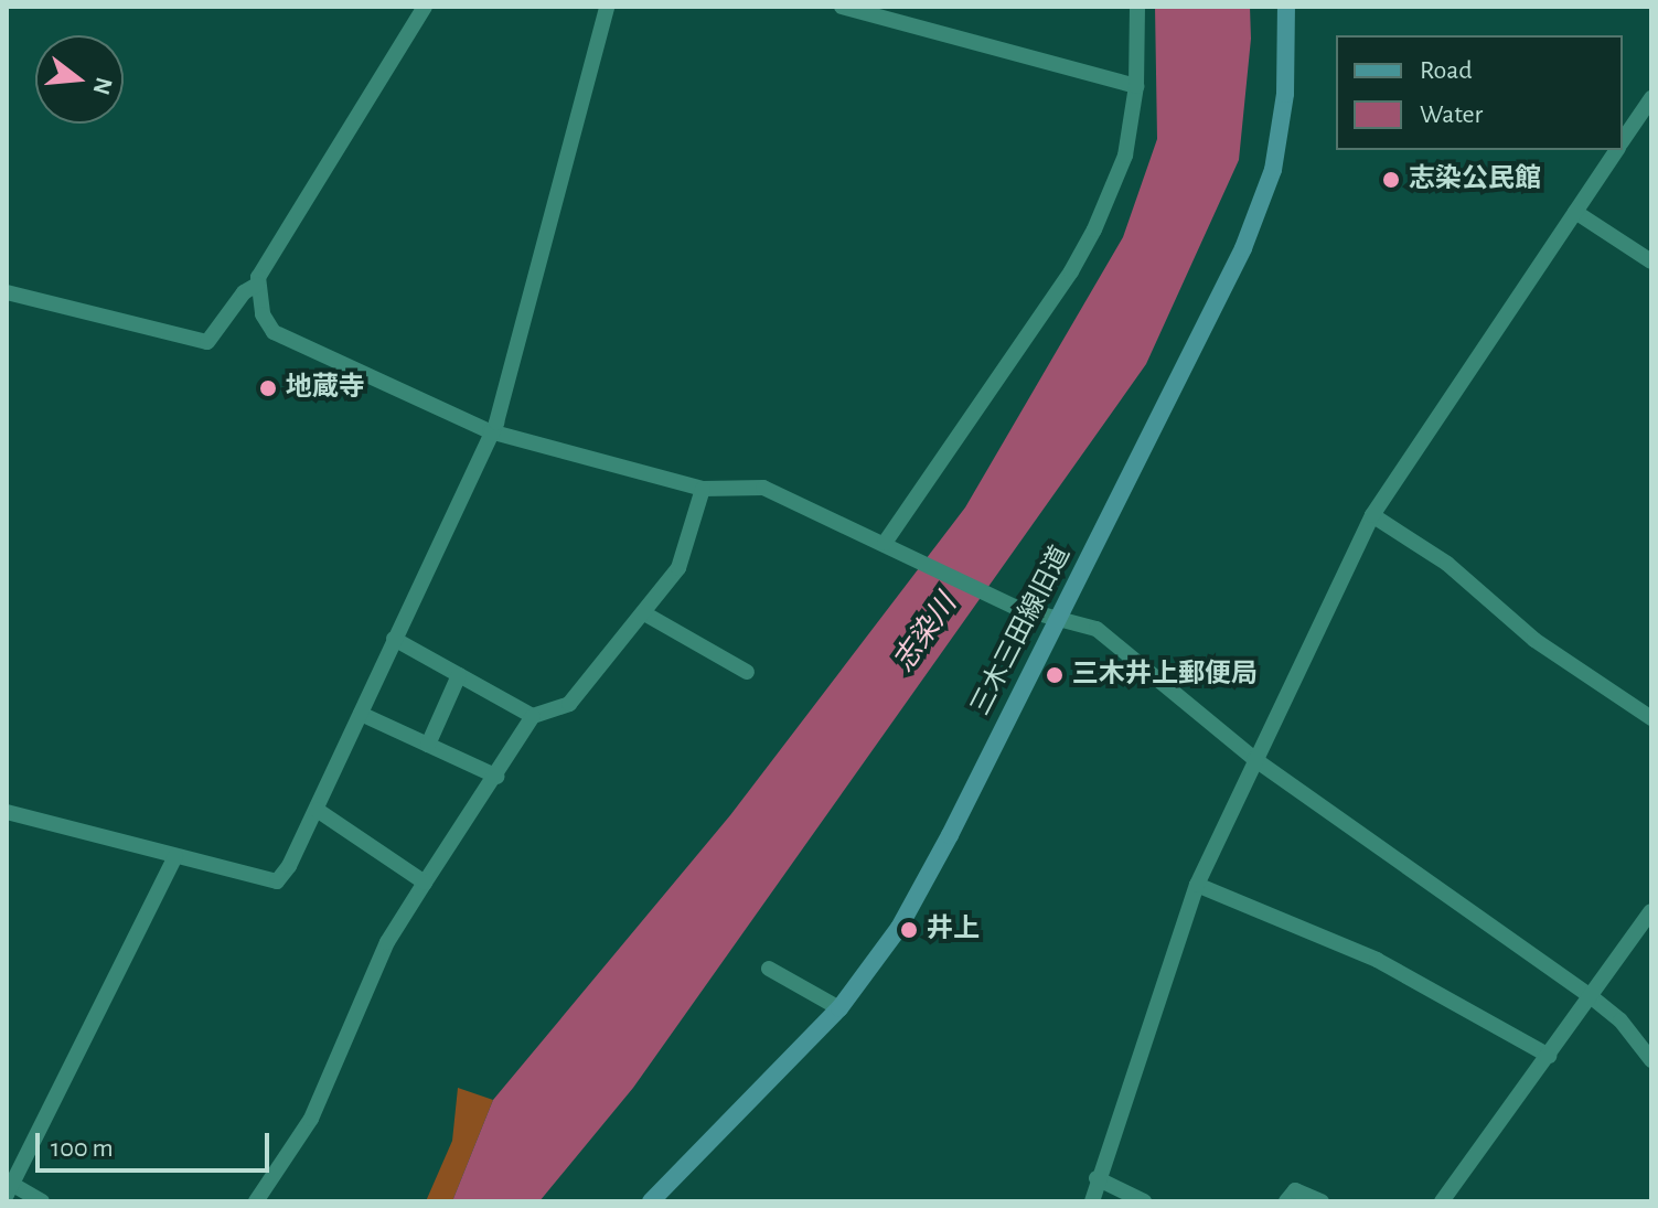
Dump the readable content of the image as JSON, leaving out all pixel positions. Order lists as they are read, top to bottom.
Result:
{
  "streets": {
    "street": ["三木三田線旧道"]
  },
  "water": ["志染川"],
  "places": [
    "志染公民館",
    "地蔵寺",
    "三木井上郵便局",
    "井上"
  ],
  "legend": ["Road", "Water"],
  "scale_bar": "100 m",
  "north": "right"
}
